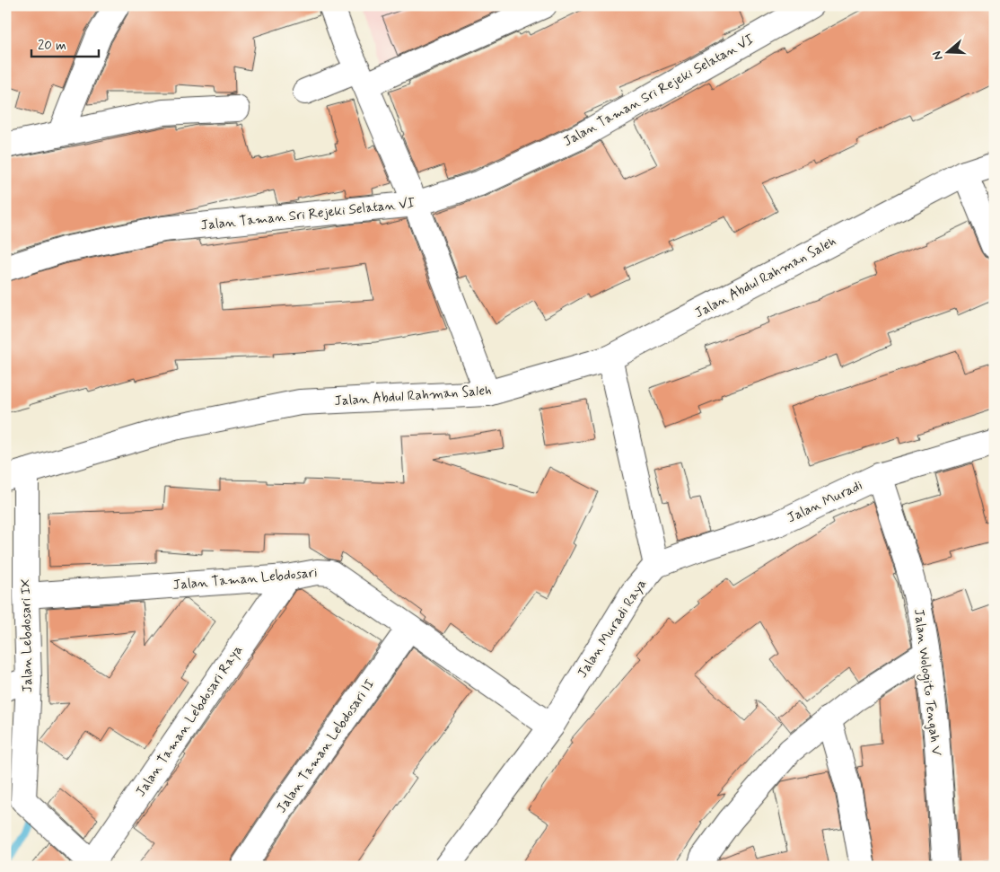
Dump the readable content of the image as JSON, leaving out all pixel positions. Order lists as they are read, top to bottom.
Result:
{
  "streets": {
    "street": [
      "Jalan Taman Sri Rejeki Selatan VI",
      "Jalan Abdul Rahman Saleh",
      "Jalan Muradi",
      "Jalan Taman Lebdosari",
      "Jalan Muradi Raya",
      "Jalan Lebdosari IX",
      "Jalan Wologito Tengah V",
      "Jalan Taman Lebdosari Raya",
      "Jalan Taman Lebdosari II"
    ]
  },
  "crossings": [
    ["Jalan Abdul Rahman Saleh", "Jalan Lebdosari IX"],
    ["Jalan Muradi", "Jalan Muradi Raya"],
    ["Jalan Muradi", "Jalan Wologito Tengah V"],
    ["Jalan Taman Lebdosari", "Jalan Muradi Raya"],
    ["Jalan Taman Lebdosari", "Jalan Lebdosari IX"],
    ["Jalan Taman Lebdosari", "Jalan Taman Lebdosari Raya"],
    ["Jalan Taman Lebdosari", "Jalan Taman Lebdosari II"]
  ],
  "scale_bar": "20 m",
  "north": "left"
}
